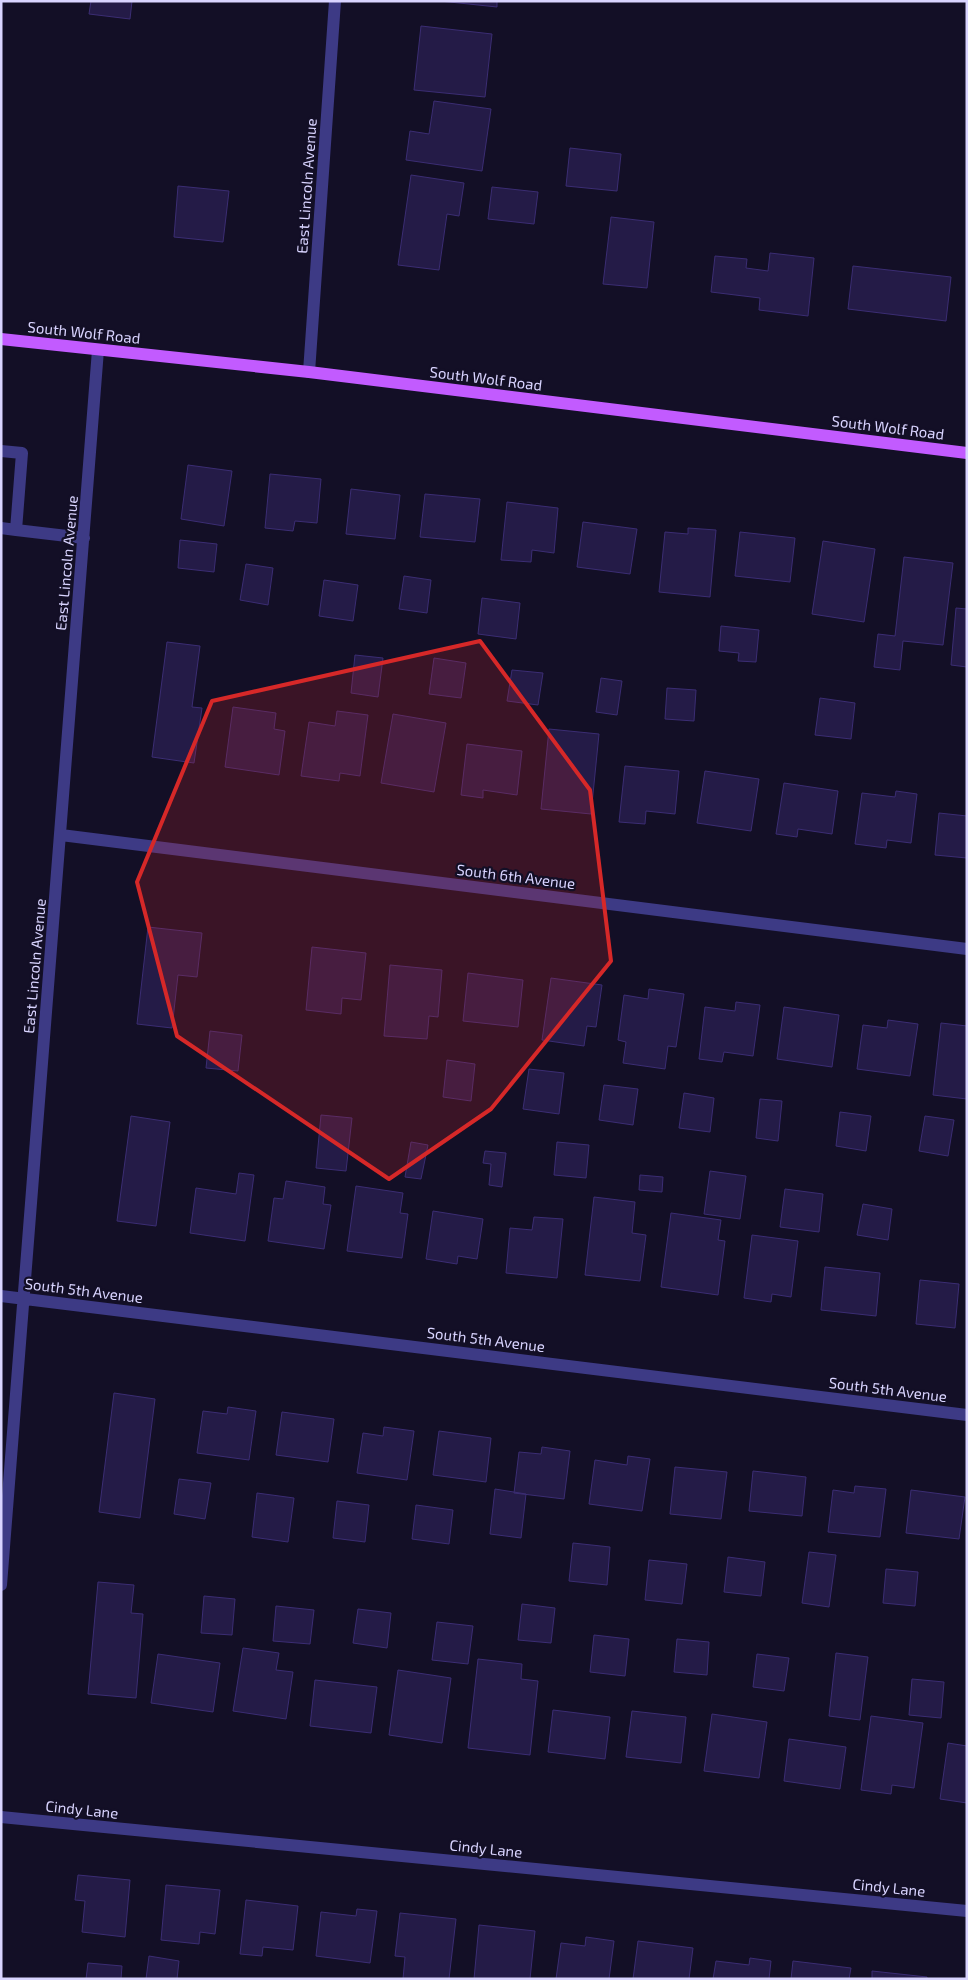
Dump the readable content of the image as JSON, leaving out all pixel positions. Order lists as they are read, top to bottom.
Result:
{
  "streets": {
    "main road": ["South Wolf Road"],
    "street": [
      "East Lincoln Avenue",
      "South 6th Avenue",
      "South 5th Avenue",
      "Cindy Lane"
    ]
  },
  "crossings": [
    ["East Lincoln Avenue", "South Wolf Road"],
    ["East Lincoln Avenue", "South 6th Avenue"],
    ["East Lincoln Avenue", "South 5th Avenue"]
  ]
}
